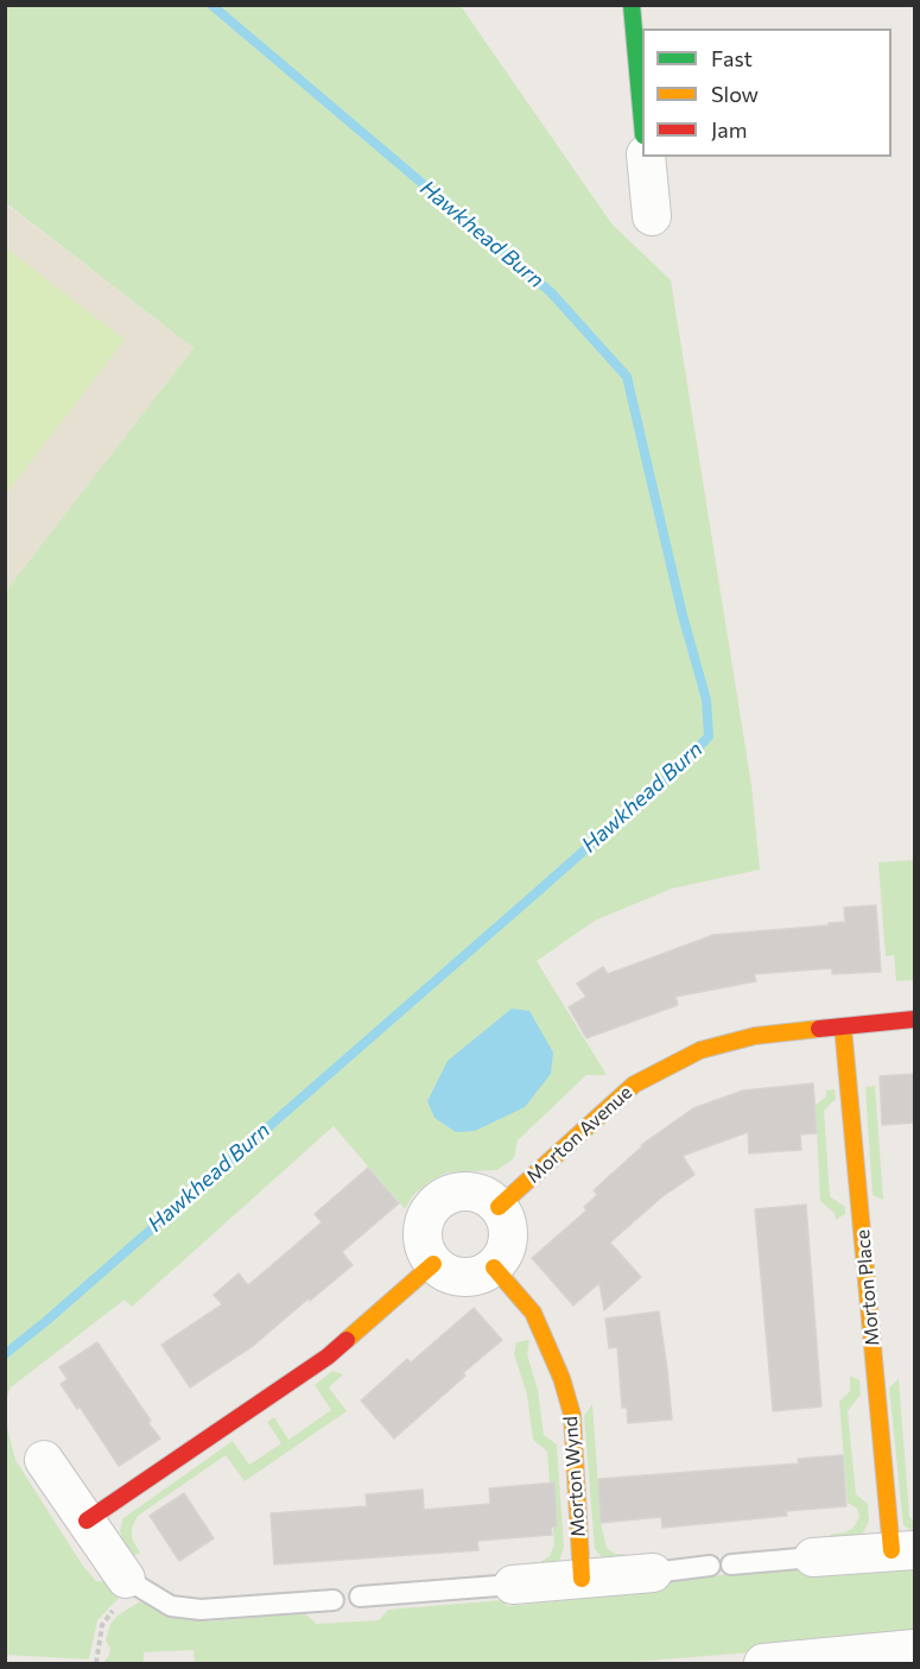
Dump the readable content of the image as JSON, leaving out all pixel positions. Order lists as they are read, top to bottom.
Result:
{
  "streets": {
    "street": ["Morton Avenue", "Morton Place", "Morton Wynd"]
  },
  "crossings": [
    ["Morton Avenue", "Morton Place"],
    ["Morton Avenue", "Morton Wynd"]
  ],
  "water": ["Hawkhead Burn"],
  "legend": ["Fast", "Slow", "Jam"]
}
